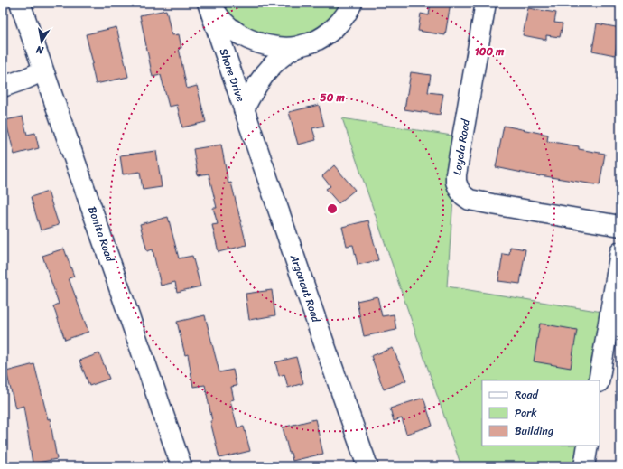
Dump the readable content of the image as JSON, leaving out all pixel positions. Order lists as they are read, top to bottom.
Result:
{
  "streets": {
    "street": [
      "Shore Drive",
      "Loyola Road",
      "Bonita Road",
      "Argonaut Road"
    ]
  },
  "crossings": [
    ["Shore Drive", "Argonaut Road"]
  ],
  "legend": ["Road", "Park", "Building"],
  "north": "bottom",
  "rings": ["100 m", "50 m"]
}
